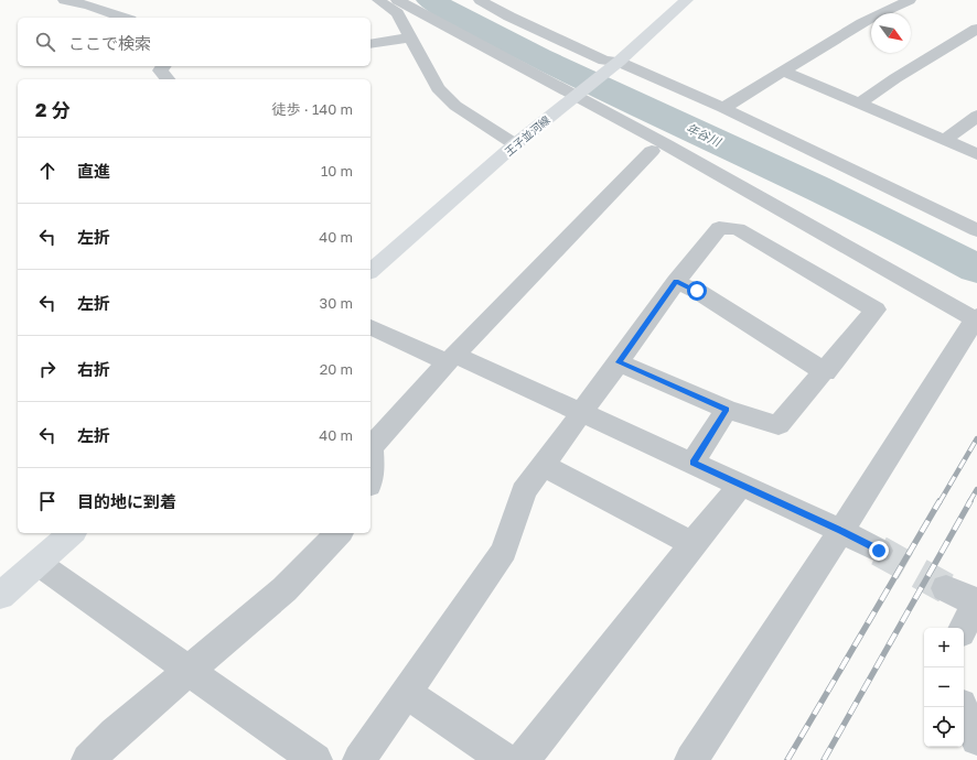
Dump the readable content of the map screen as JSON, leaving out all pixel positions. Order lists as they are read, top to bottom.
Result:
{
  "streets": {
    "main road": ["王子並河線"]
  },
  "water": ["年谷川"],
  "north": "bottom right",
  "page": {
    "search": "ここで検索",
    "heading": ["2 分", "徒歩 · 140 m"],
    "list": [
      ["直進", "10 m"],
      ["左折", "40 m"],
      ["左折", "30 m"],
      ["右折", "20 m"],
      ["左折", "40 m"],
      "目的地に到着"
    ],
    "map_buttons": ["+", "−"]
  }
}
